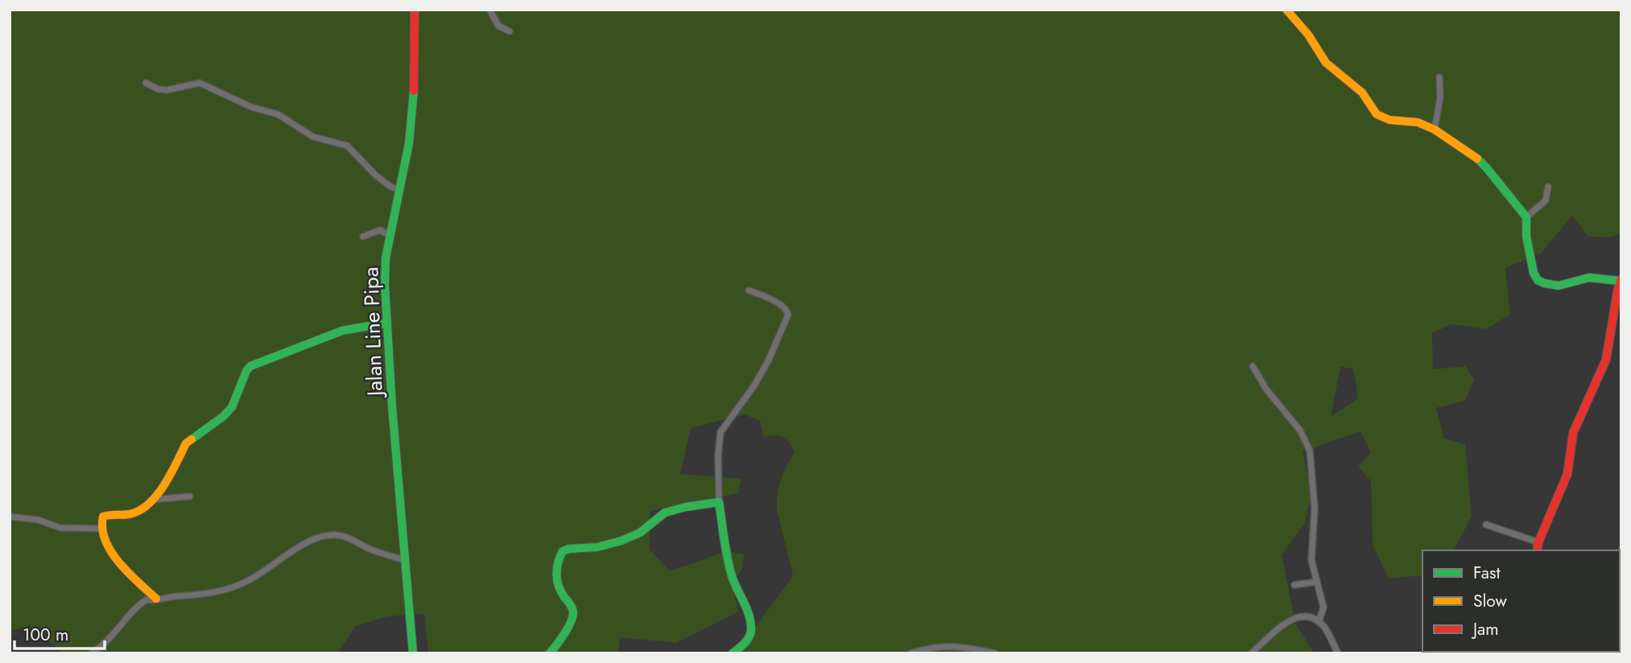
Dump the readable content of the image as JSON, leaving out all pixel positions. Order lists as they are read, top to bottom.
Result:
{
  "streets": {
    "street": ["Jalan Line Pipa"]
  },
  "legend": ["Fast", "Slow", "Jam"],
  "scale_bar": "100 m"
}
